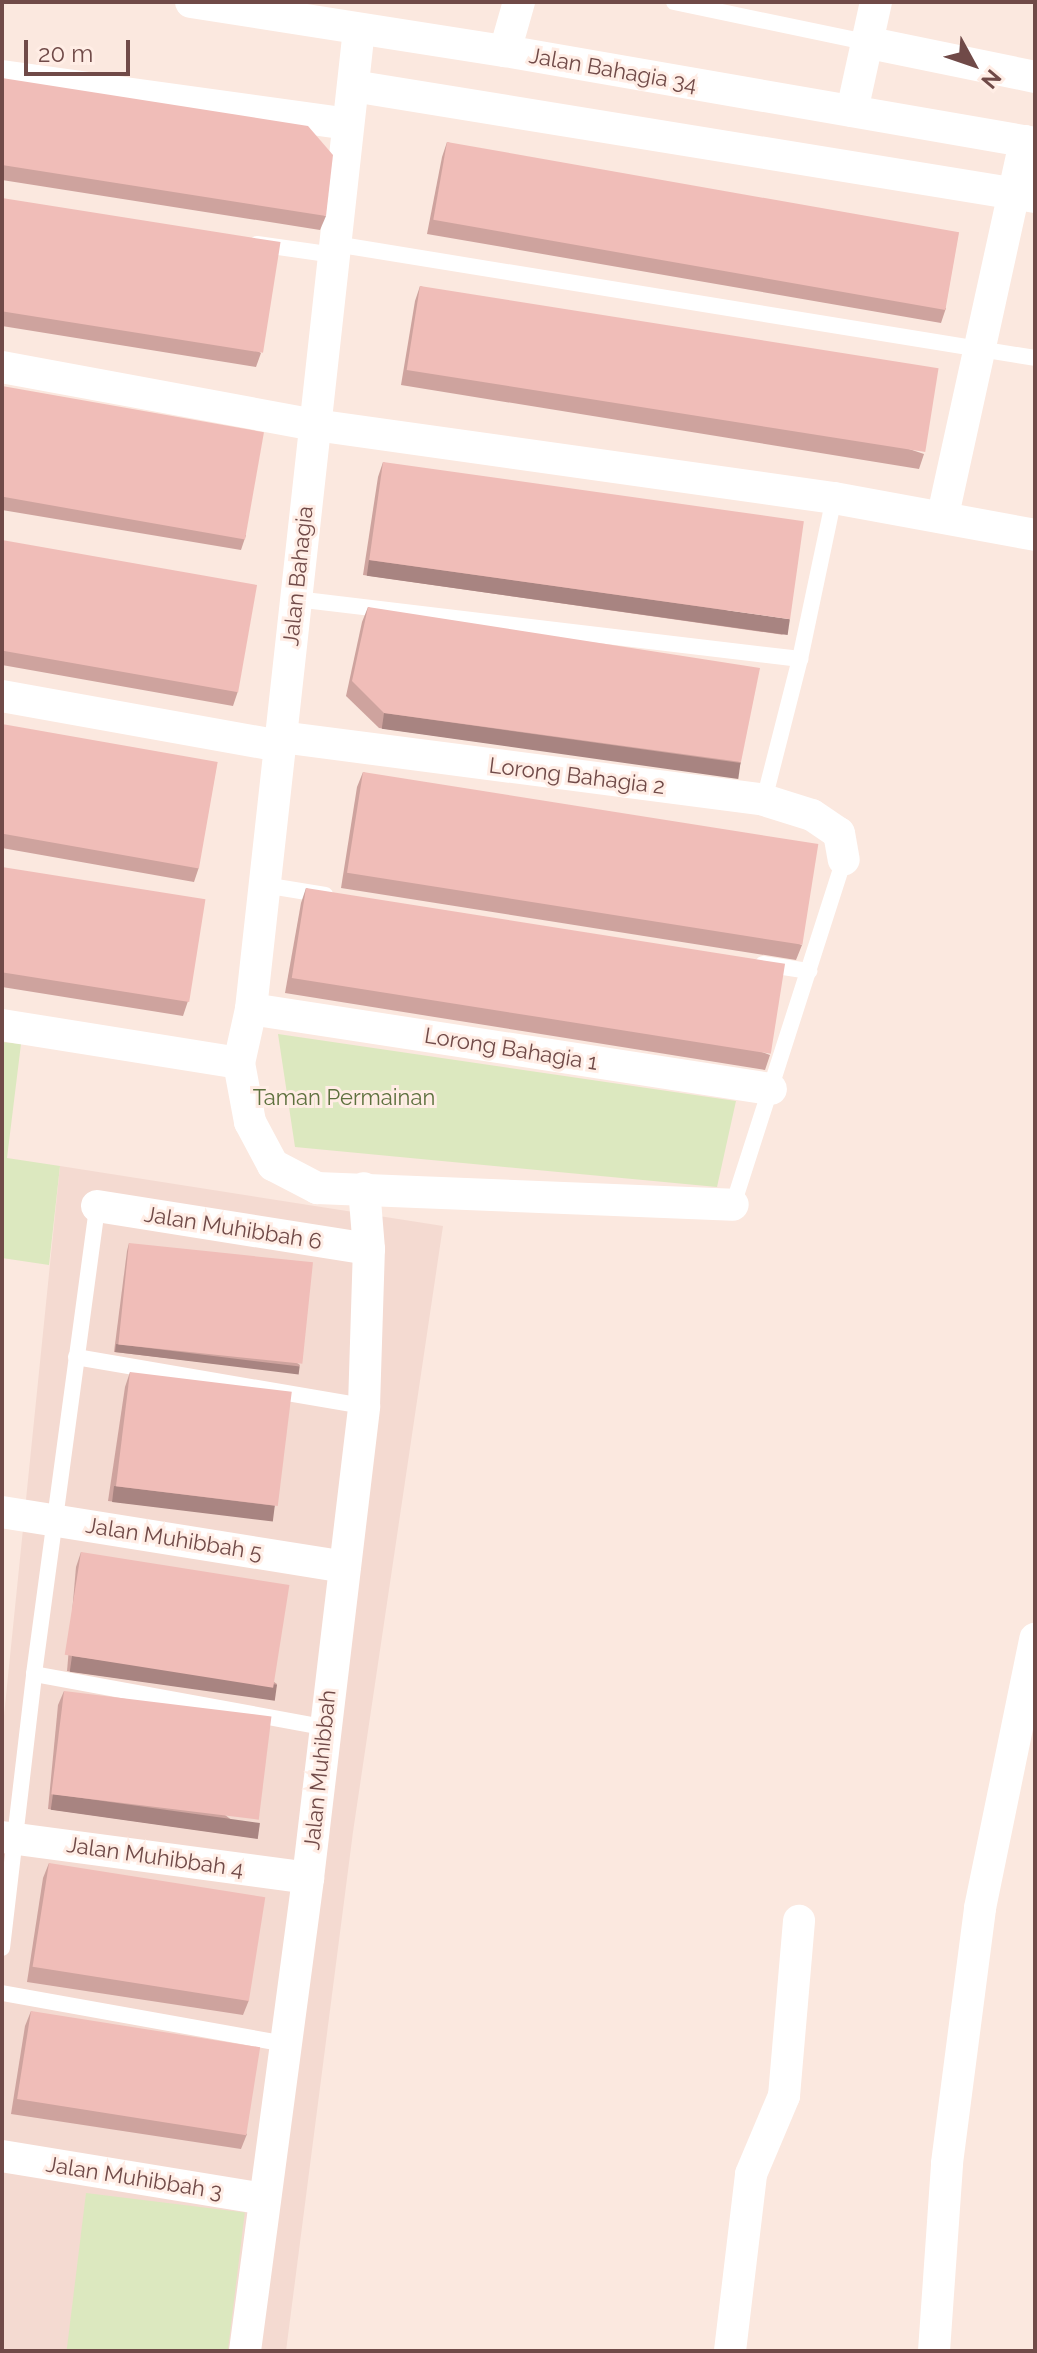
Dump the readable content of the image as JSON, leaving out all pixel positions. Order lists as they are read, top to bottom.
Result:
{
  "streets": {
    "street": [
      "Jalan Bahagia 34",
      "Jalan Bahagia",
      "Lorong Bahagia 2",
      "Lorong Bahagia 1",
      "Jalan Muhibbah 6",
      "Jalan Muhibbah 5",
      "Jalan Muhibbah",
      "Jalan Muhibbah 4",
      "Jalan Muhibbah 3"
    ]
  },
  "crossings": [
    ["Jalan Bahagia 34", "Jalan Bahagia"],
    ["Jalan Bahagia", "Lorong Bahagia 2"],
    ["Jalan Bahagia", "Lorong Bahagia 1"],
    ["Jalan Bahagia", "Jalan Muhibbah"],
    ["Jalan Muhibbah 6", "Jalan Muhibbah"],
    ["Jalan Muhibbah 5", "Jalan Muhibbah"],
    ["Jalan Muhibbah", "Jalan Muhibbah 4"],
    ["Jalan Muhibbah", "Jalan Muhibbah 3"]
  ],
  "parks": ["Taman Permainan"],
  "scale_bar": "20 m",
  "north": "bottom right"
}
